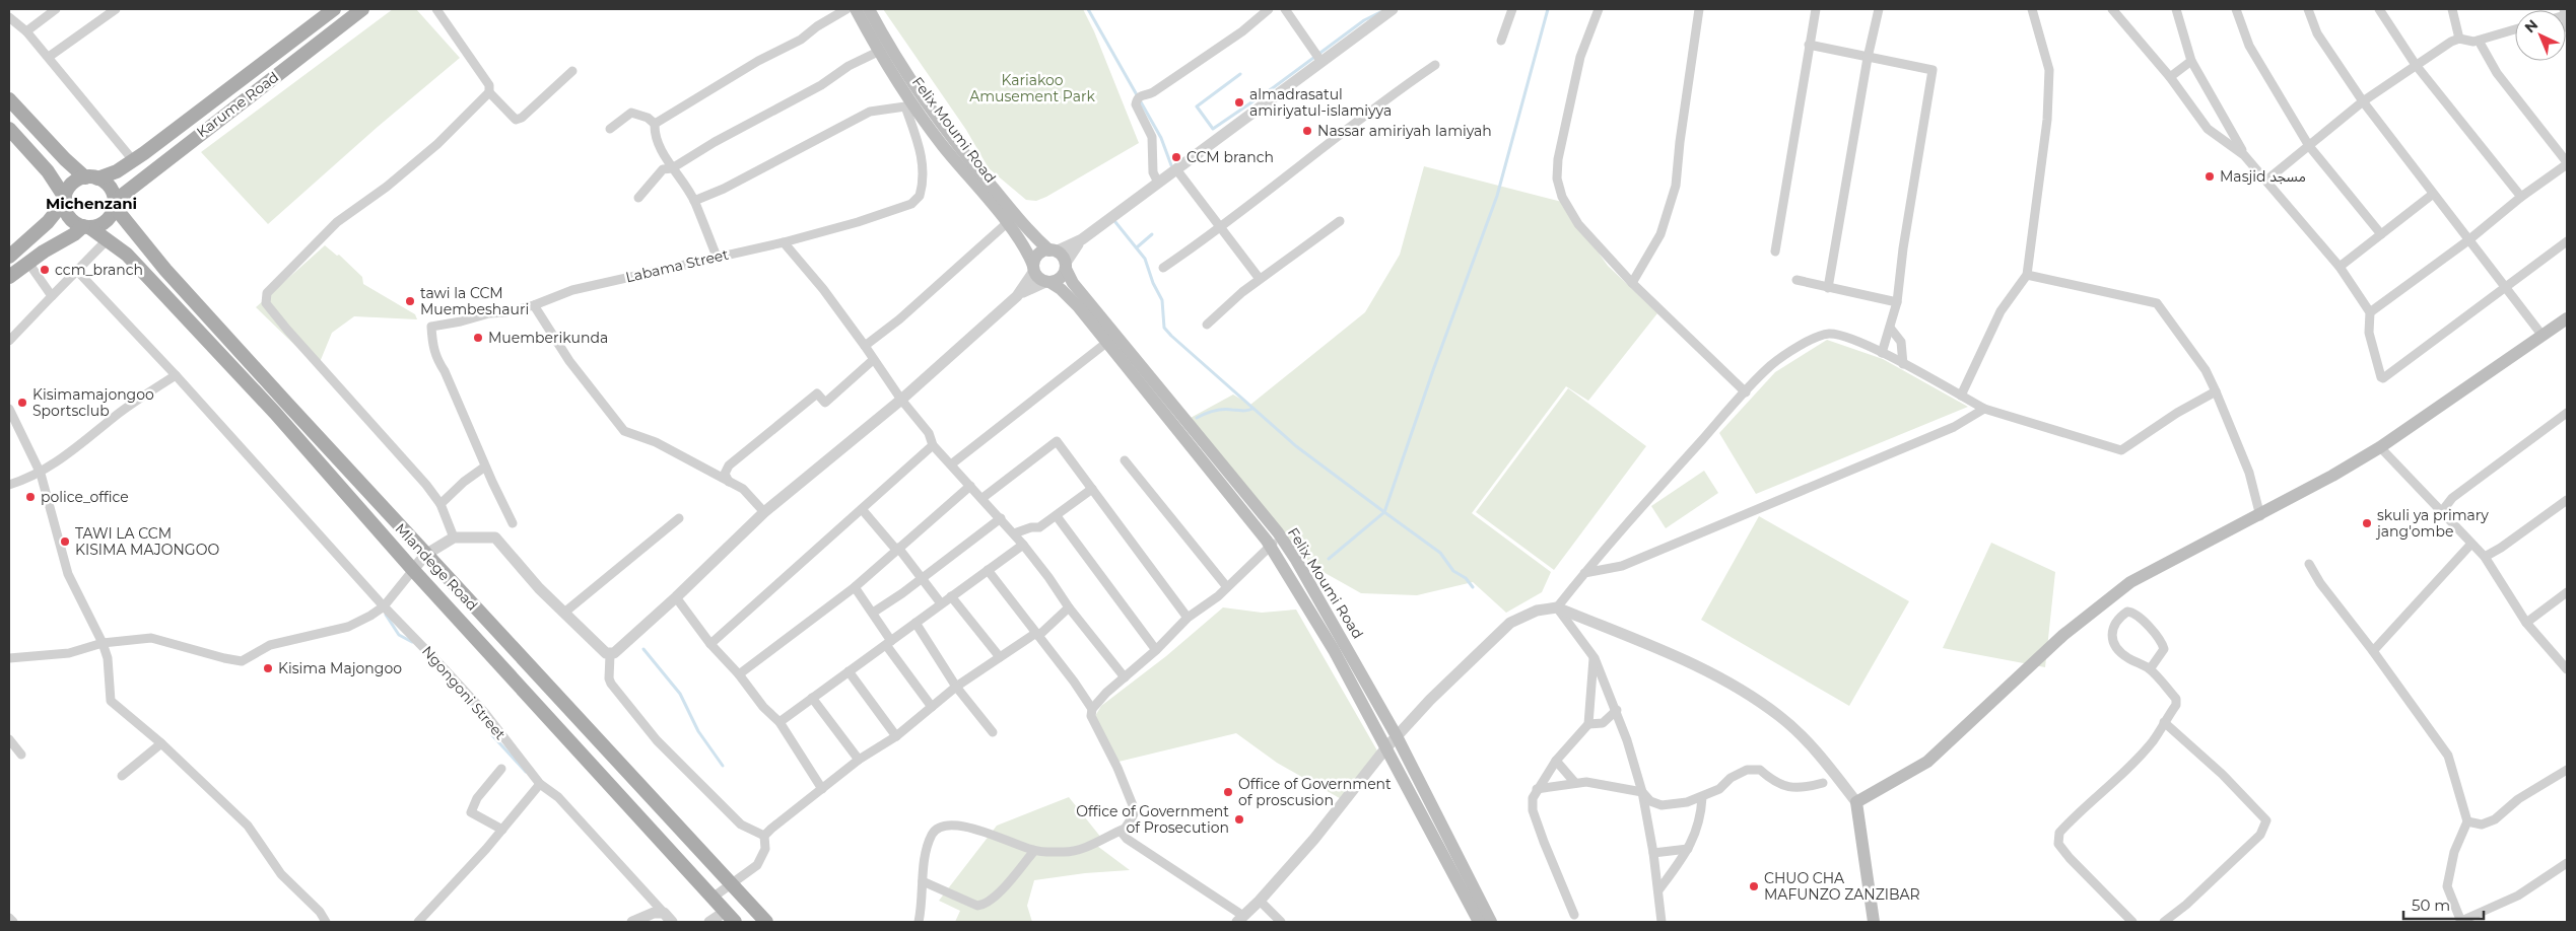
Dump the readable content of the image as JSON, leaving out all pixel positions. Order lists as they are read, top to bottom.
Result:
{
  "streets": {
    "main road": ["Karume Road", "Felix Moumi Road", "Mlandege Road"],
    "street": ["Labama Street", "Ngongoni Street"]
  },
  "crossings": [
    ["Karume Road", "Mlandege Road"],
    ["Felix Moumi Road", "Labama Street"]
  ],
  "districts": ["Michenzani"],
  "parks": ["Kariakoo Amusement Park"],
  "places": [
    "almadrasatul amiriyatul-islamiyya",
    "Nassar amiriyah Iamiyah",
    "CCM branch",
    "Masjid مسجد",
    "ccm_branch",
    "tawi la CCM Muembeshauri",
    "Muemberikunda",
    "Kisimamajongoo Sportsclub",
    "police_office",
    "skuli ya primary jang'ombe",
    "TAWI LA CCM KISIMA MAJONGOO",
    "Kisima Majongoo",
    "Office of Government of proscusion",
    "Office of Government of Prosecution",
    "CHUO CHA MAFUNZO ZANZIBAR"
  ],
  "scale_bar": "50 m",
  "north": "top left"
}
